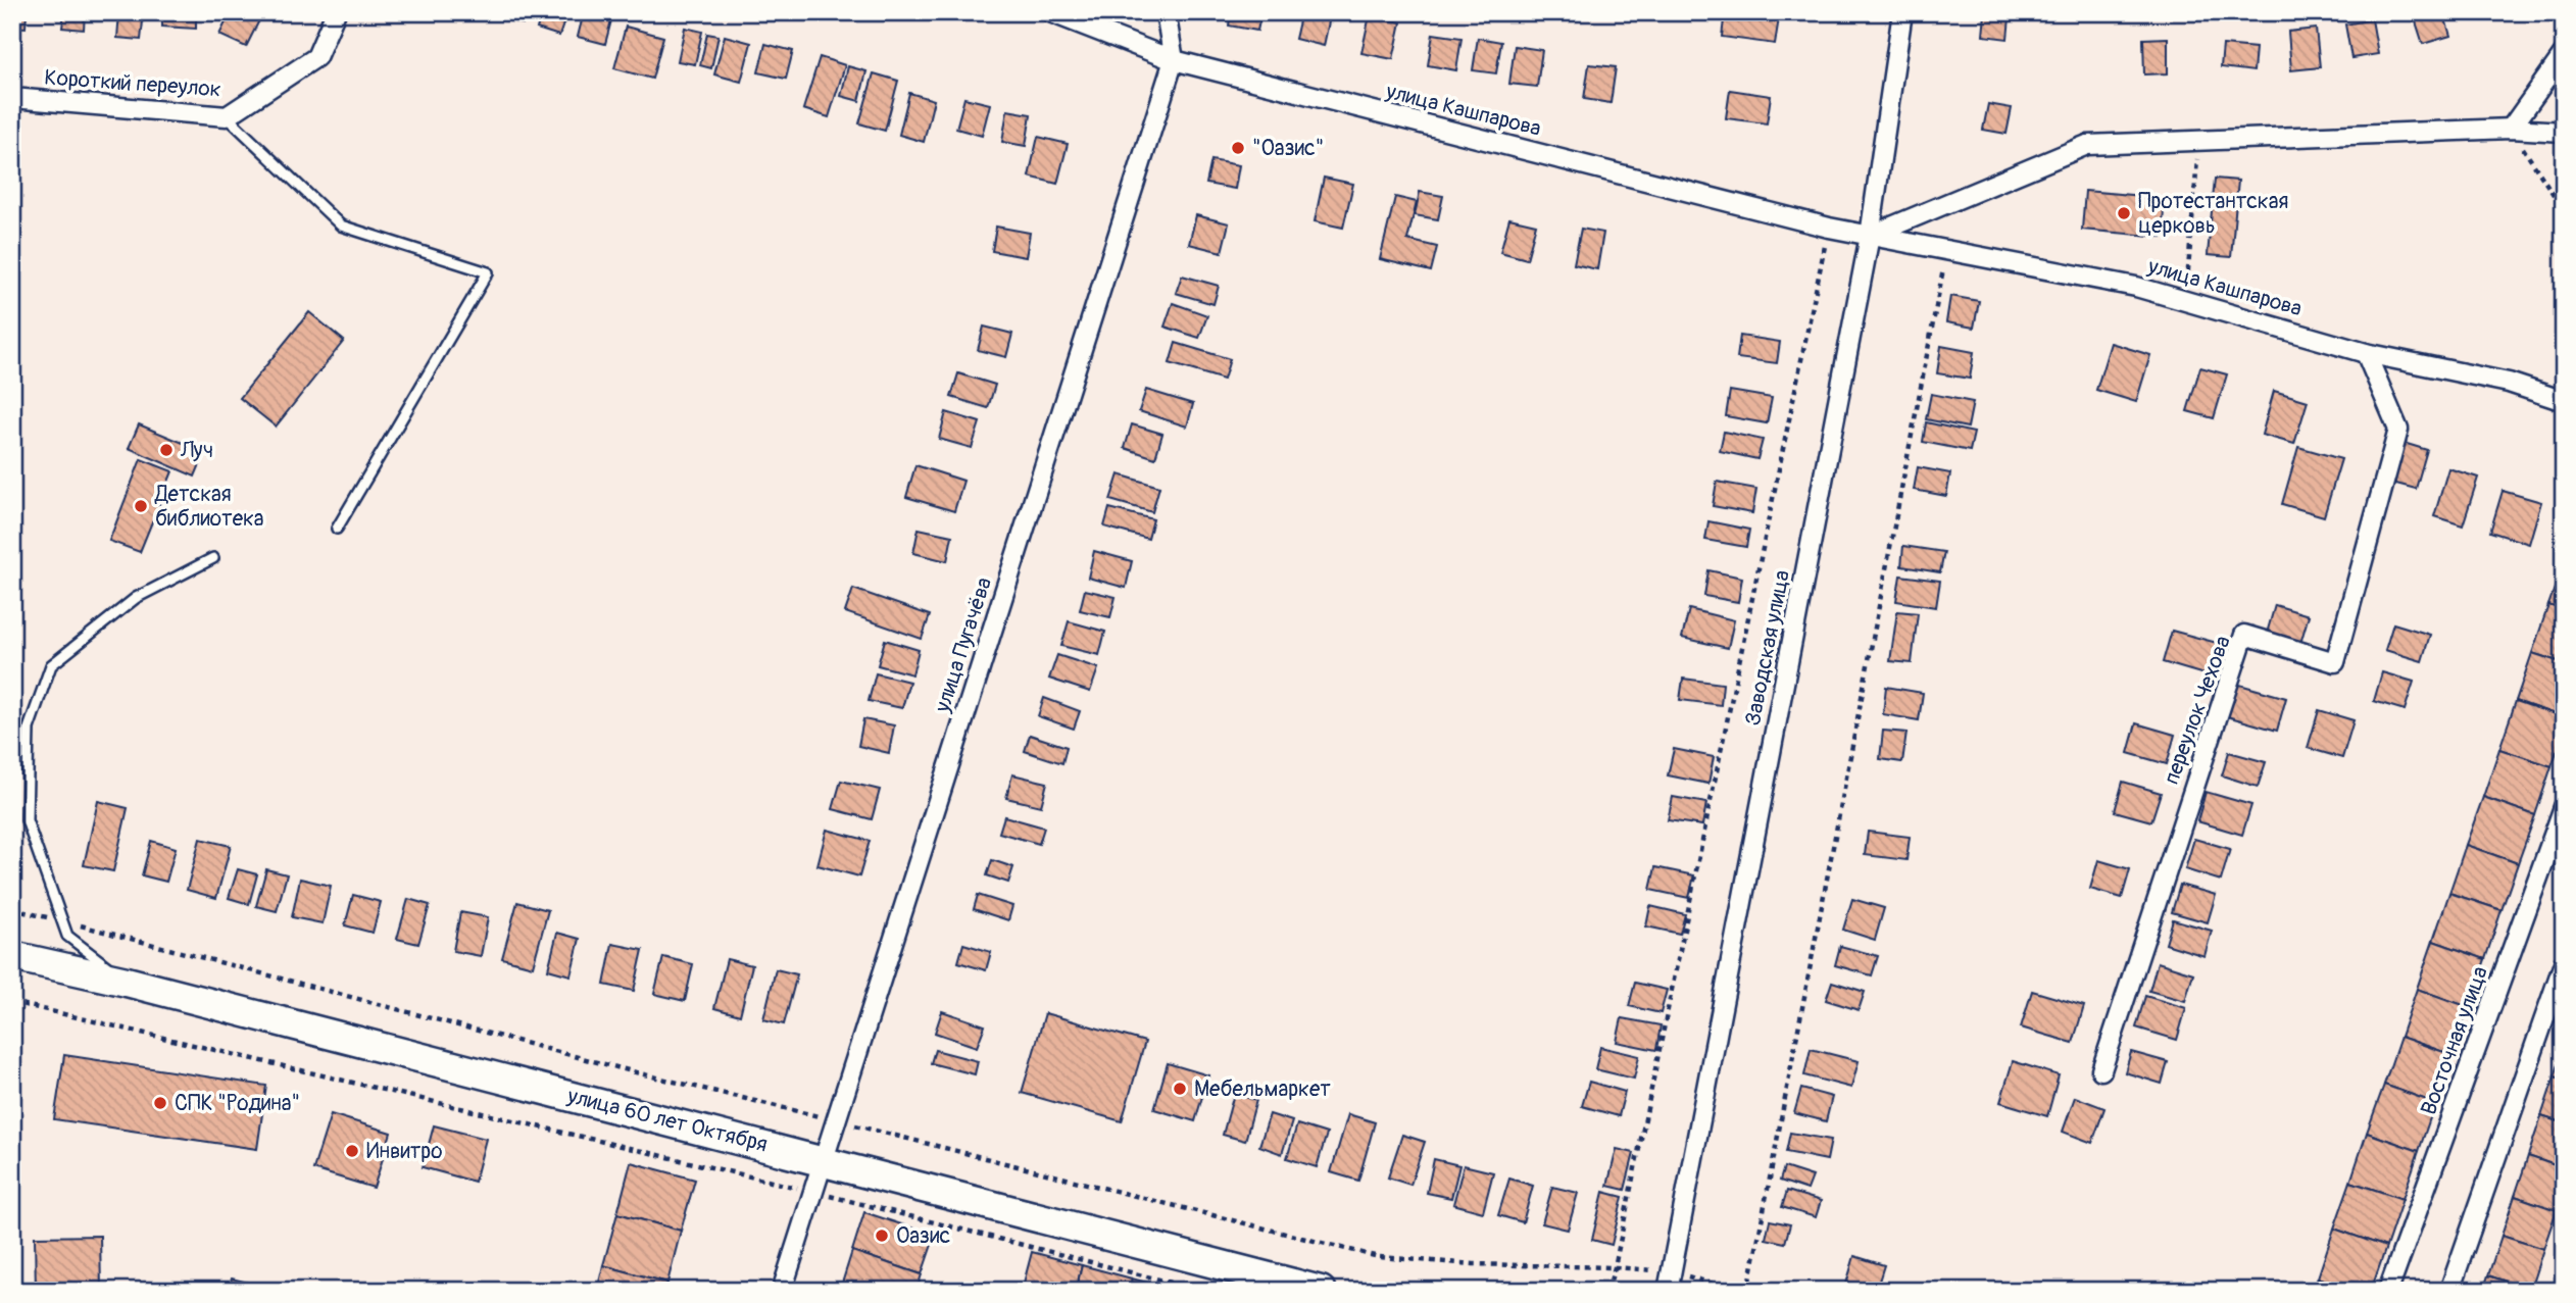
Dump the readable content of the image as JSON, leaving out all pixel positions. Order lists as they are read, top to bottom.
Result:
{
  "streets": {
    "main road": ["улица 60 лет Октября"],
    "street": [
      "Короткий переулок",
      "улица Кашпарова",
      "улица Пугачёва",
      "Заводская улица",
      "переулок Чехова",
      "Восточная улица"
    ]
  },
  "crossings": [
    ["улица Кашпарова", "улица Пугачёва"],
    ["улица Кашпарова", "Заводская улица"],
    ["улица Кашпарова", "переулок Чехова"],
    ["улица Пугачёва", "улица 60 лет Октября"]
  ],
  "places": [
    "\"Оазис\"",
    "Протестантская церковь",
    "Луч",
    "Детская библиотека",
    "Мебельмаркет",
    "СПК \"Родина\"",
    "Инвитро",
    "Оазис"
  ]
}
